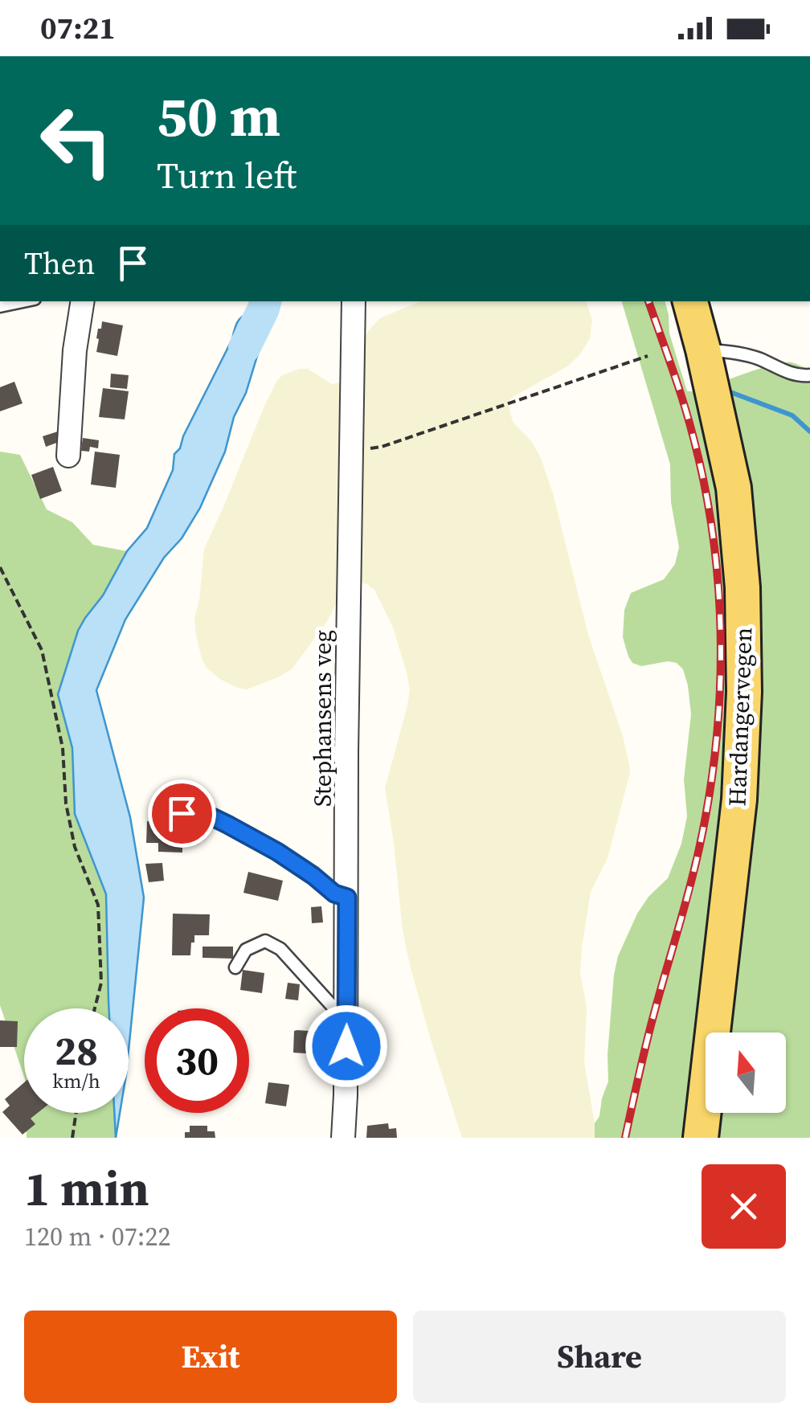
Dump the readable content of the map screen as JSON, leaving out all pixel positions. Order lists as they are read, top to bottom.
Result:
{
  "streets": {
    "main road": ["Hardangervegen"],
    "street": ["Stephansens veg"]
  },
  "north": "top",
  "page": {
    "status": "07:21",
    "turn": ["50 m", "Turn left"],
    "then": "Then",
    "speed": "28 km/h",
    "limit": "30",
    "heading": ["1 min", "120 m · 07:22"],
    "buttons": ["Exit", "Share"]
  }
}
